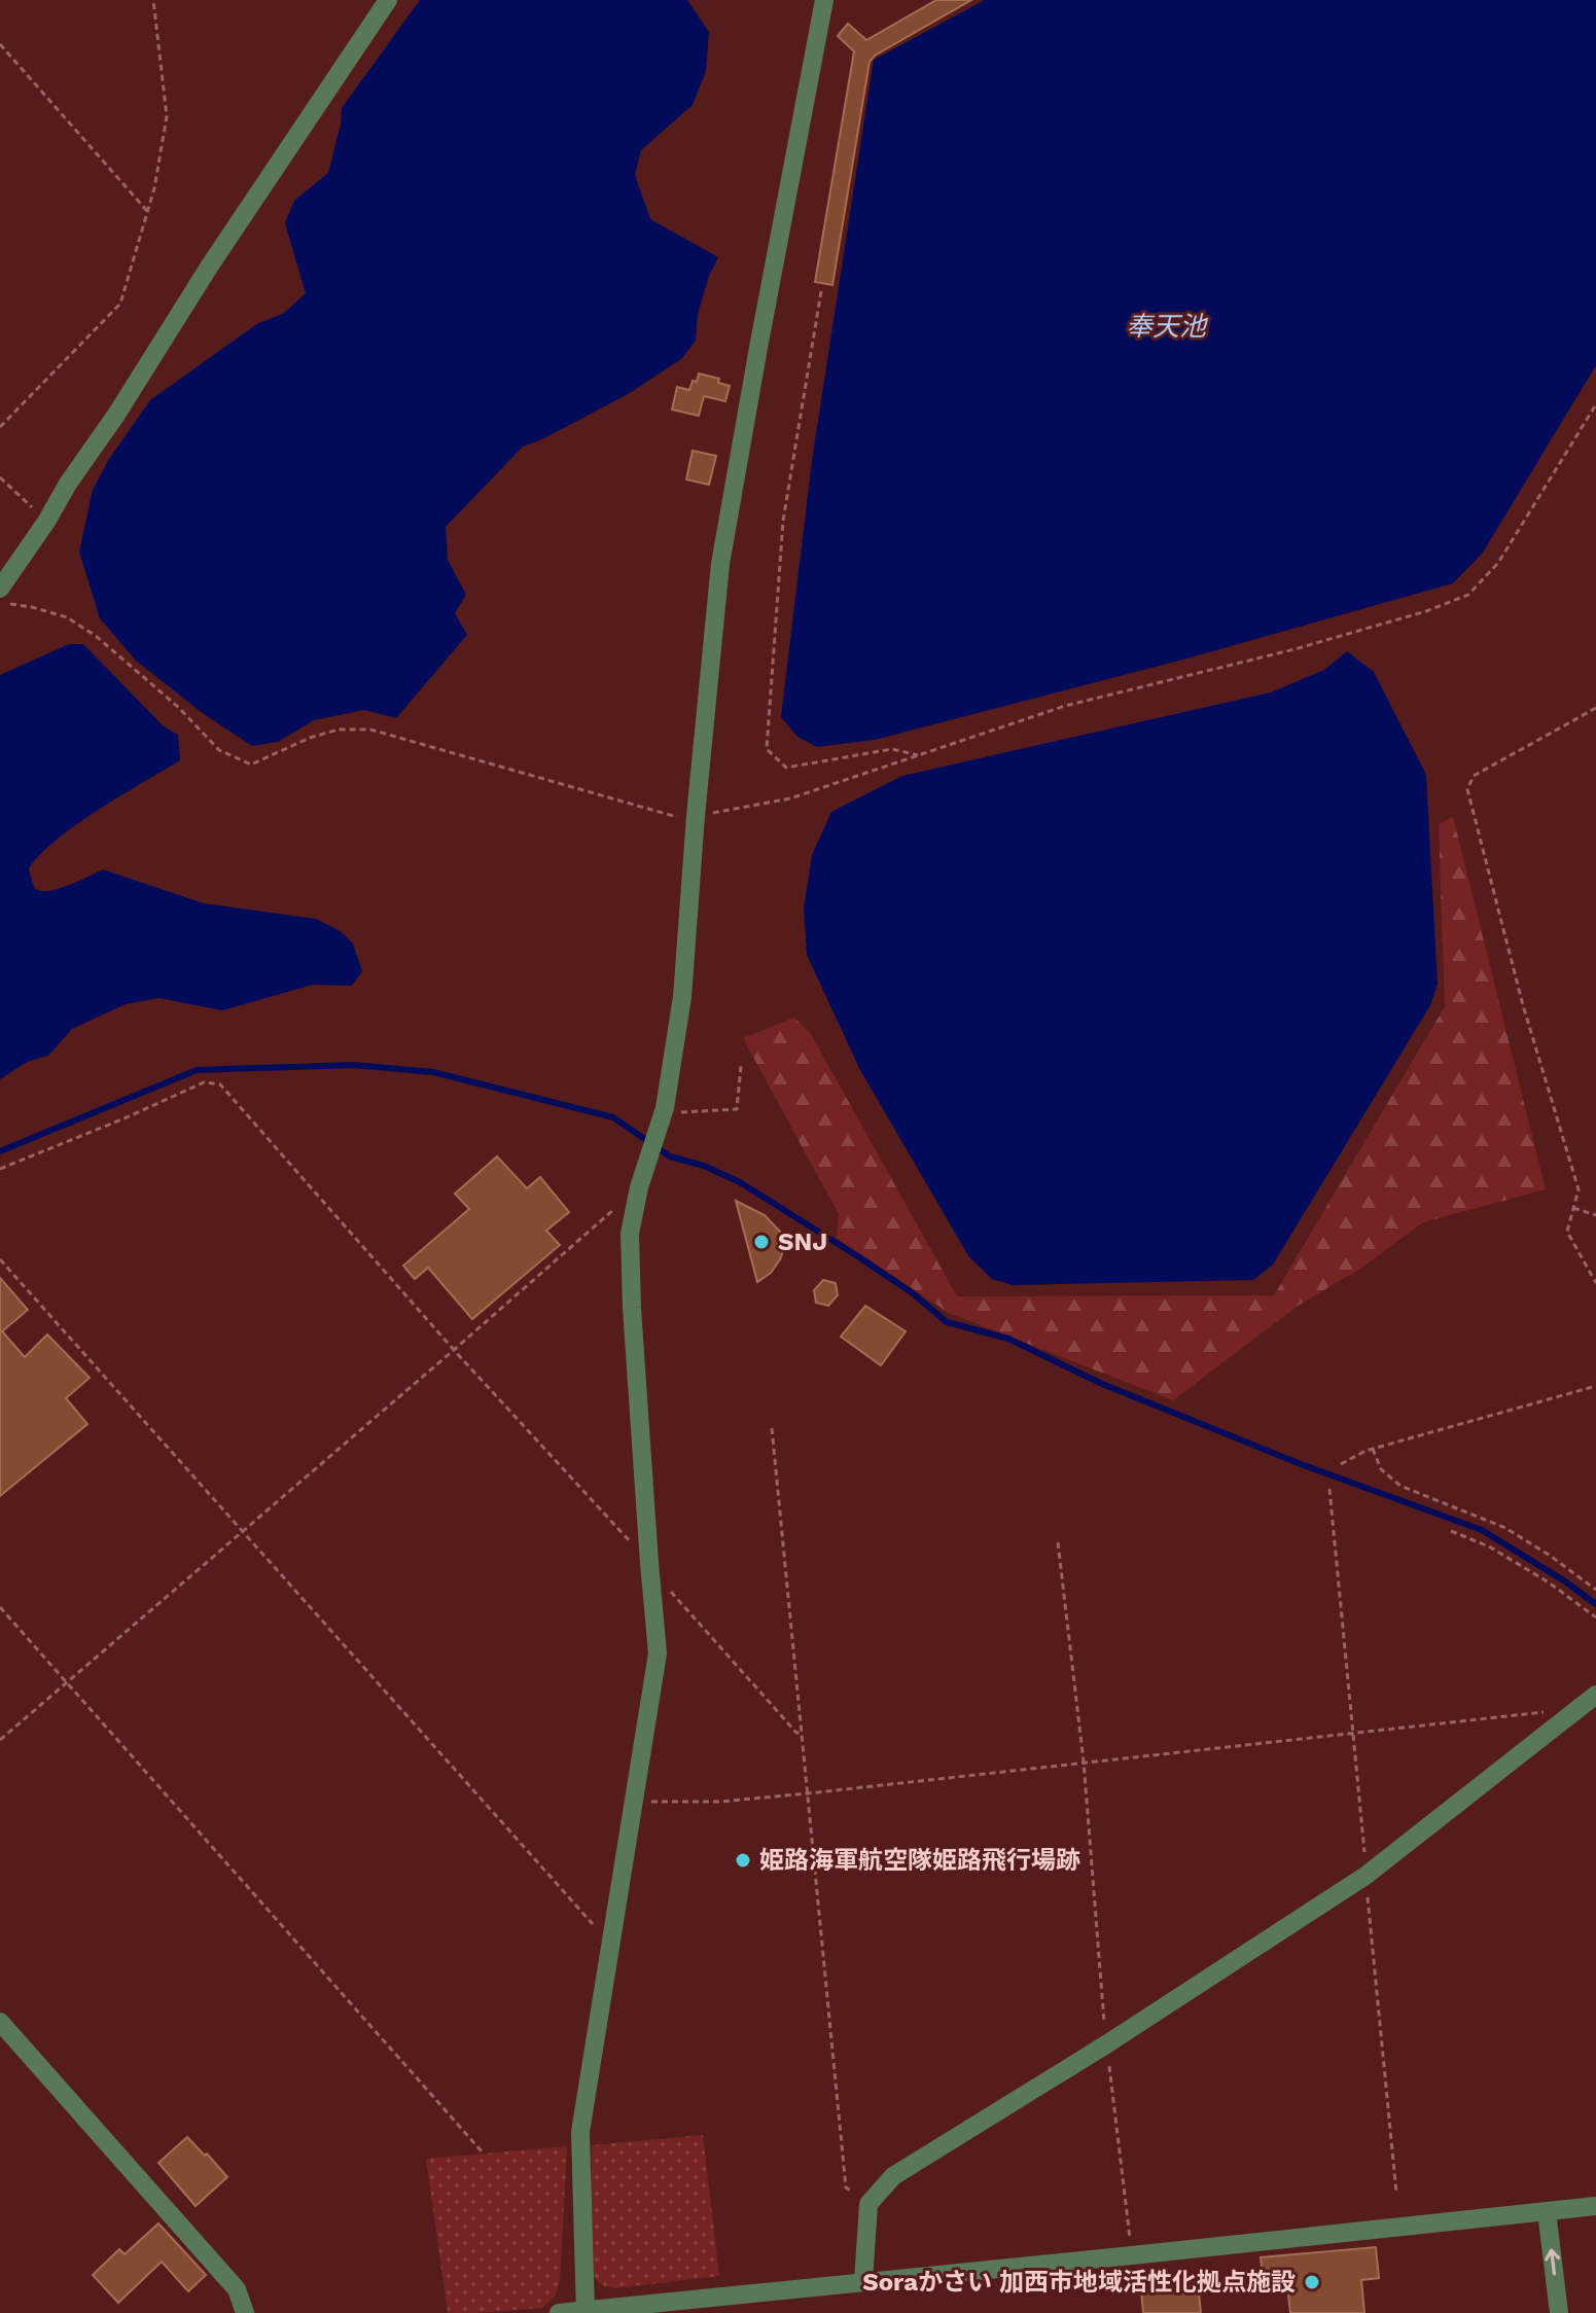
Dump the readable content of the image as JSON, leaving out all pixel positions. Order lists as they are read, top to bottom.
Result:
{
  "water": ["奉天池"],
  "places": ["SNJ", "姫路海軍航空隊姫路飛行場跡", "Soraかさい 加西市地域活性化拠点施設"]
}
